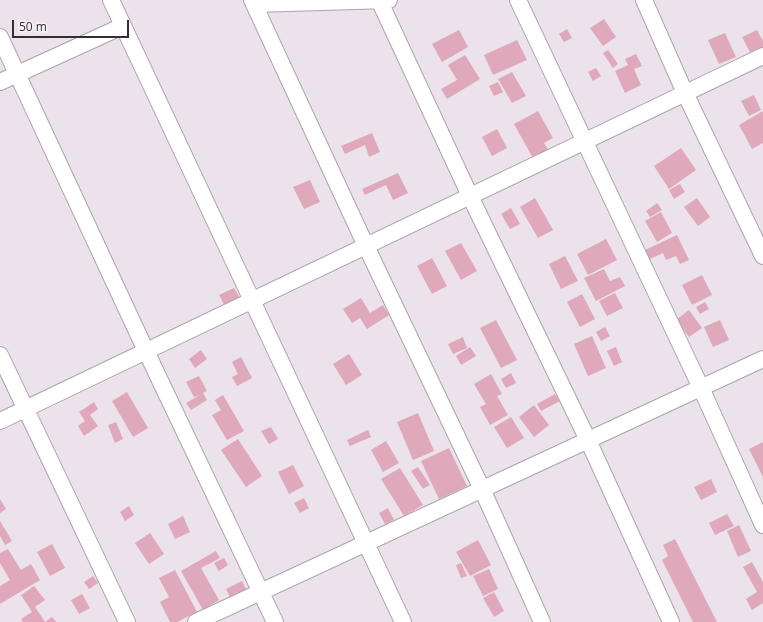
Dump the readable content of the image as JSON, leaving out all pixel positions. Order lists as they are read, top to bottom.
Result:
{
  "scale_bar": "50 m"
}
